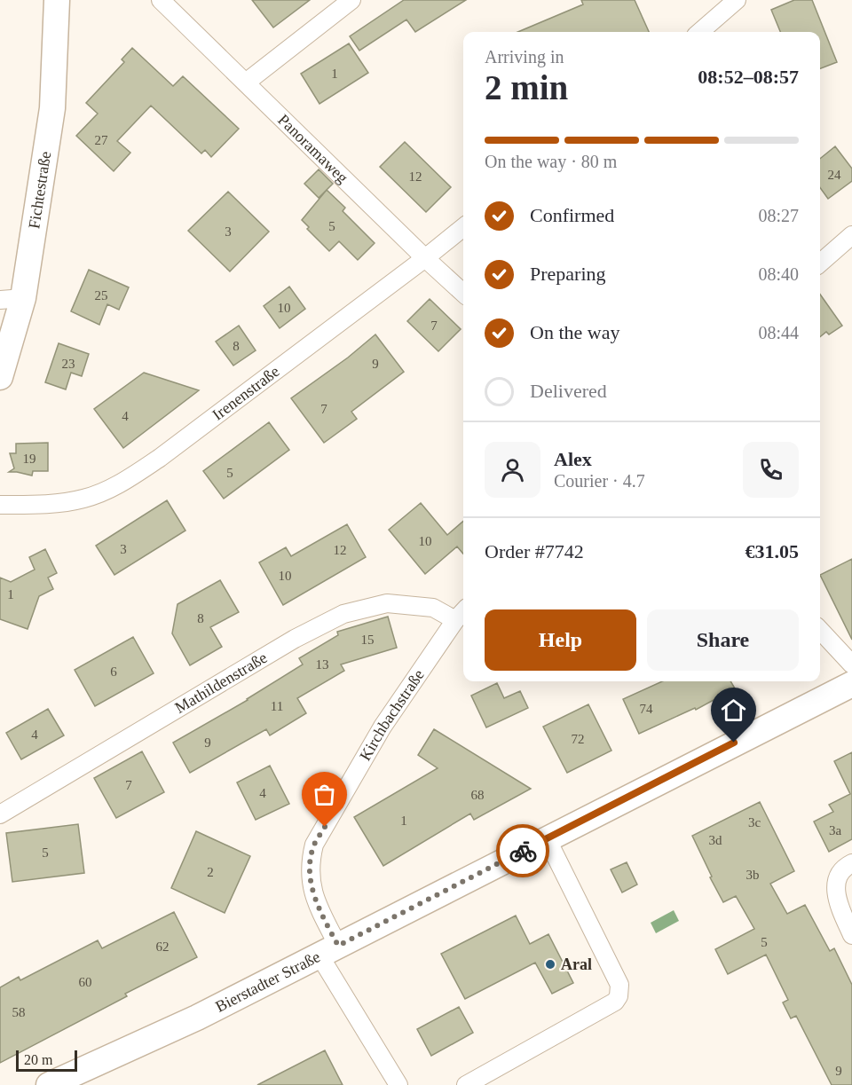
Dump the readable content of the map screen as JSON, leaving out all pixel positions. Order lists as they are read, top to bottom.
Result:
{
  "streets": {
    "main road": ["Fichtestraße", "Bierstadter Straße"],
    "street": [
      "Panoramaweg",
      "Irenenstraße",
      "Mathildenstraße",
      "Kirchbachstraße"
    ]
  },
  "crossings": [
    ["Panoramaweg", "Irenenstraße"],
    ["Mathildenstraße", "Kirchbachstraße"],
    ["Kirchbachstraße", "Bierstadter Straße"]
  ],
  "places": ["Aral"],
  "house_numbers": [
    "1",
    "27",
    "24",
    "12",
    "5",
    "3",
    "25",
    "10",
    "7",
    "8",
    "23",
    "9",
    "7",
    "4",
    "19",
    "5",
    "10",
    "3",
    "12",
    "10",
    "1",
    "8",
    "15",
    "13",
    "6",
    "11",
    "74",
    "4",
    "72",
    "9",
    "7",
    "4",
    "68",
    "1",
    "3c",
    "3a",
    "3d",
    "5",
    "2",
    "3b",
    "5",
    "62",
    "60",
    "58",
    "9"
  ],
  "scale_bar": "20 m",
  "page": {
    "heading": ["2 min", "Arriving in", "08:52–08:57"],
    "panel": [
      "Alex",
      "Courier · 4.7",
      "Order #7742",
      "€31.05"
    ],
    "bar": "On the way · 80 m",
    "list": [
      ["Confirmed", "08:27"],
      ["Preparing", "08:40"],
      ["On the way", "08:44"],
      "Delivered"
    ],
    "buttons": ["Help", "Share"],
    "scale": "20 m"
  }
}
